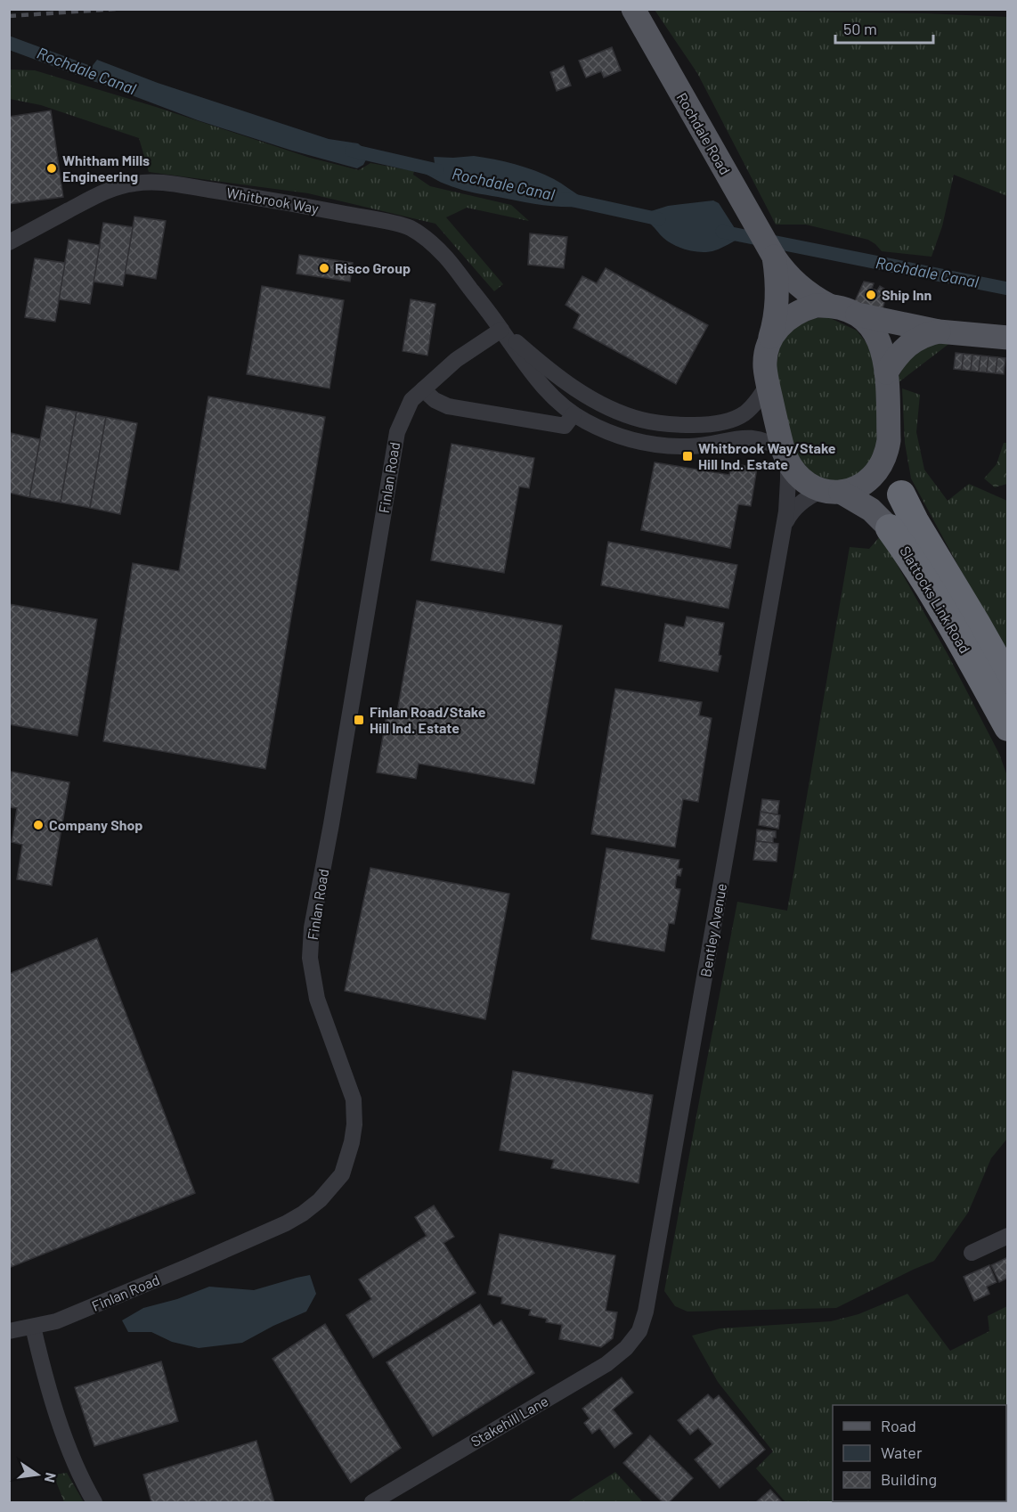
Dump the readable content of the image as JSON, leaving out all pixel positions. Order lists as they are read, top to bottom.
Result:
{
  "streets": {
    "highway": ["Slattocks Link Road"],
    "main road": ["Rochdale Road"],
    "street": [
      "Whitbrook Way",
      "Finlan Road",
      "Bentley Avenue",
      "Stakehill Lane"
    ]
  },
  "crossings": [
    ["Rochdale Road", "Whitbrook Way"],
    ["Rochdale Road", "Slattocks Link Road"],
    ["Rochdale Road", "Bentley Avenue"],
    ["Whitbrook Way", "Finlan Road"],
    ["Whitbrook Way", "Slattocks Link Road"],
    ["Whitbrook Way", "Bentley Avenue"],
    ["Slattocks Link Road", "Bentley Avenue"],
    ["Bentley Avenue", "Stakehill Lane"]
  ],
  "water": ["Rochdale Canal"],
  "places": {
    "other": [
      "Whitham Mills Engineering",
      "Risco Group",
      "Ship Inn",
      "Company Shop"
    ],
    "transit": ["Whitbrook Way/Stake Hill Ind. Estate", "Finlan Road/Stake Hill Ind. Estate"]
  },
  "legend": ["Road", "Water", "Building"],
  "scale_bar": "50 m",
  "north": "right"
}
